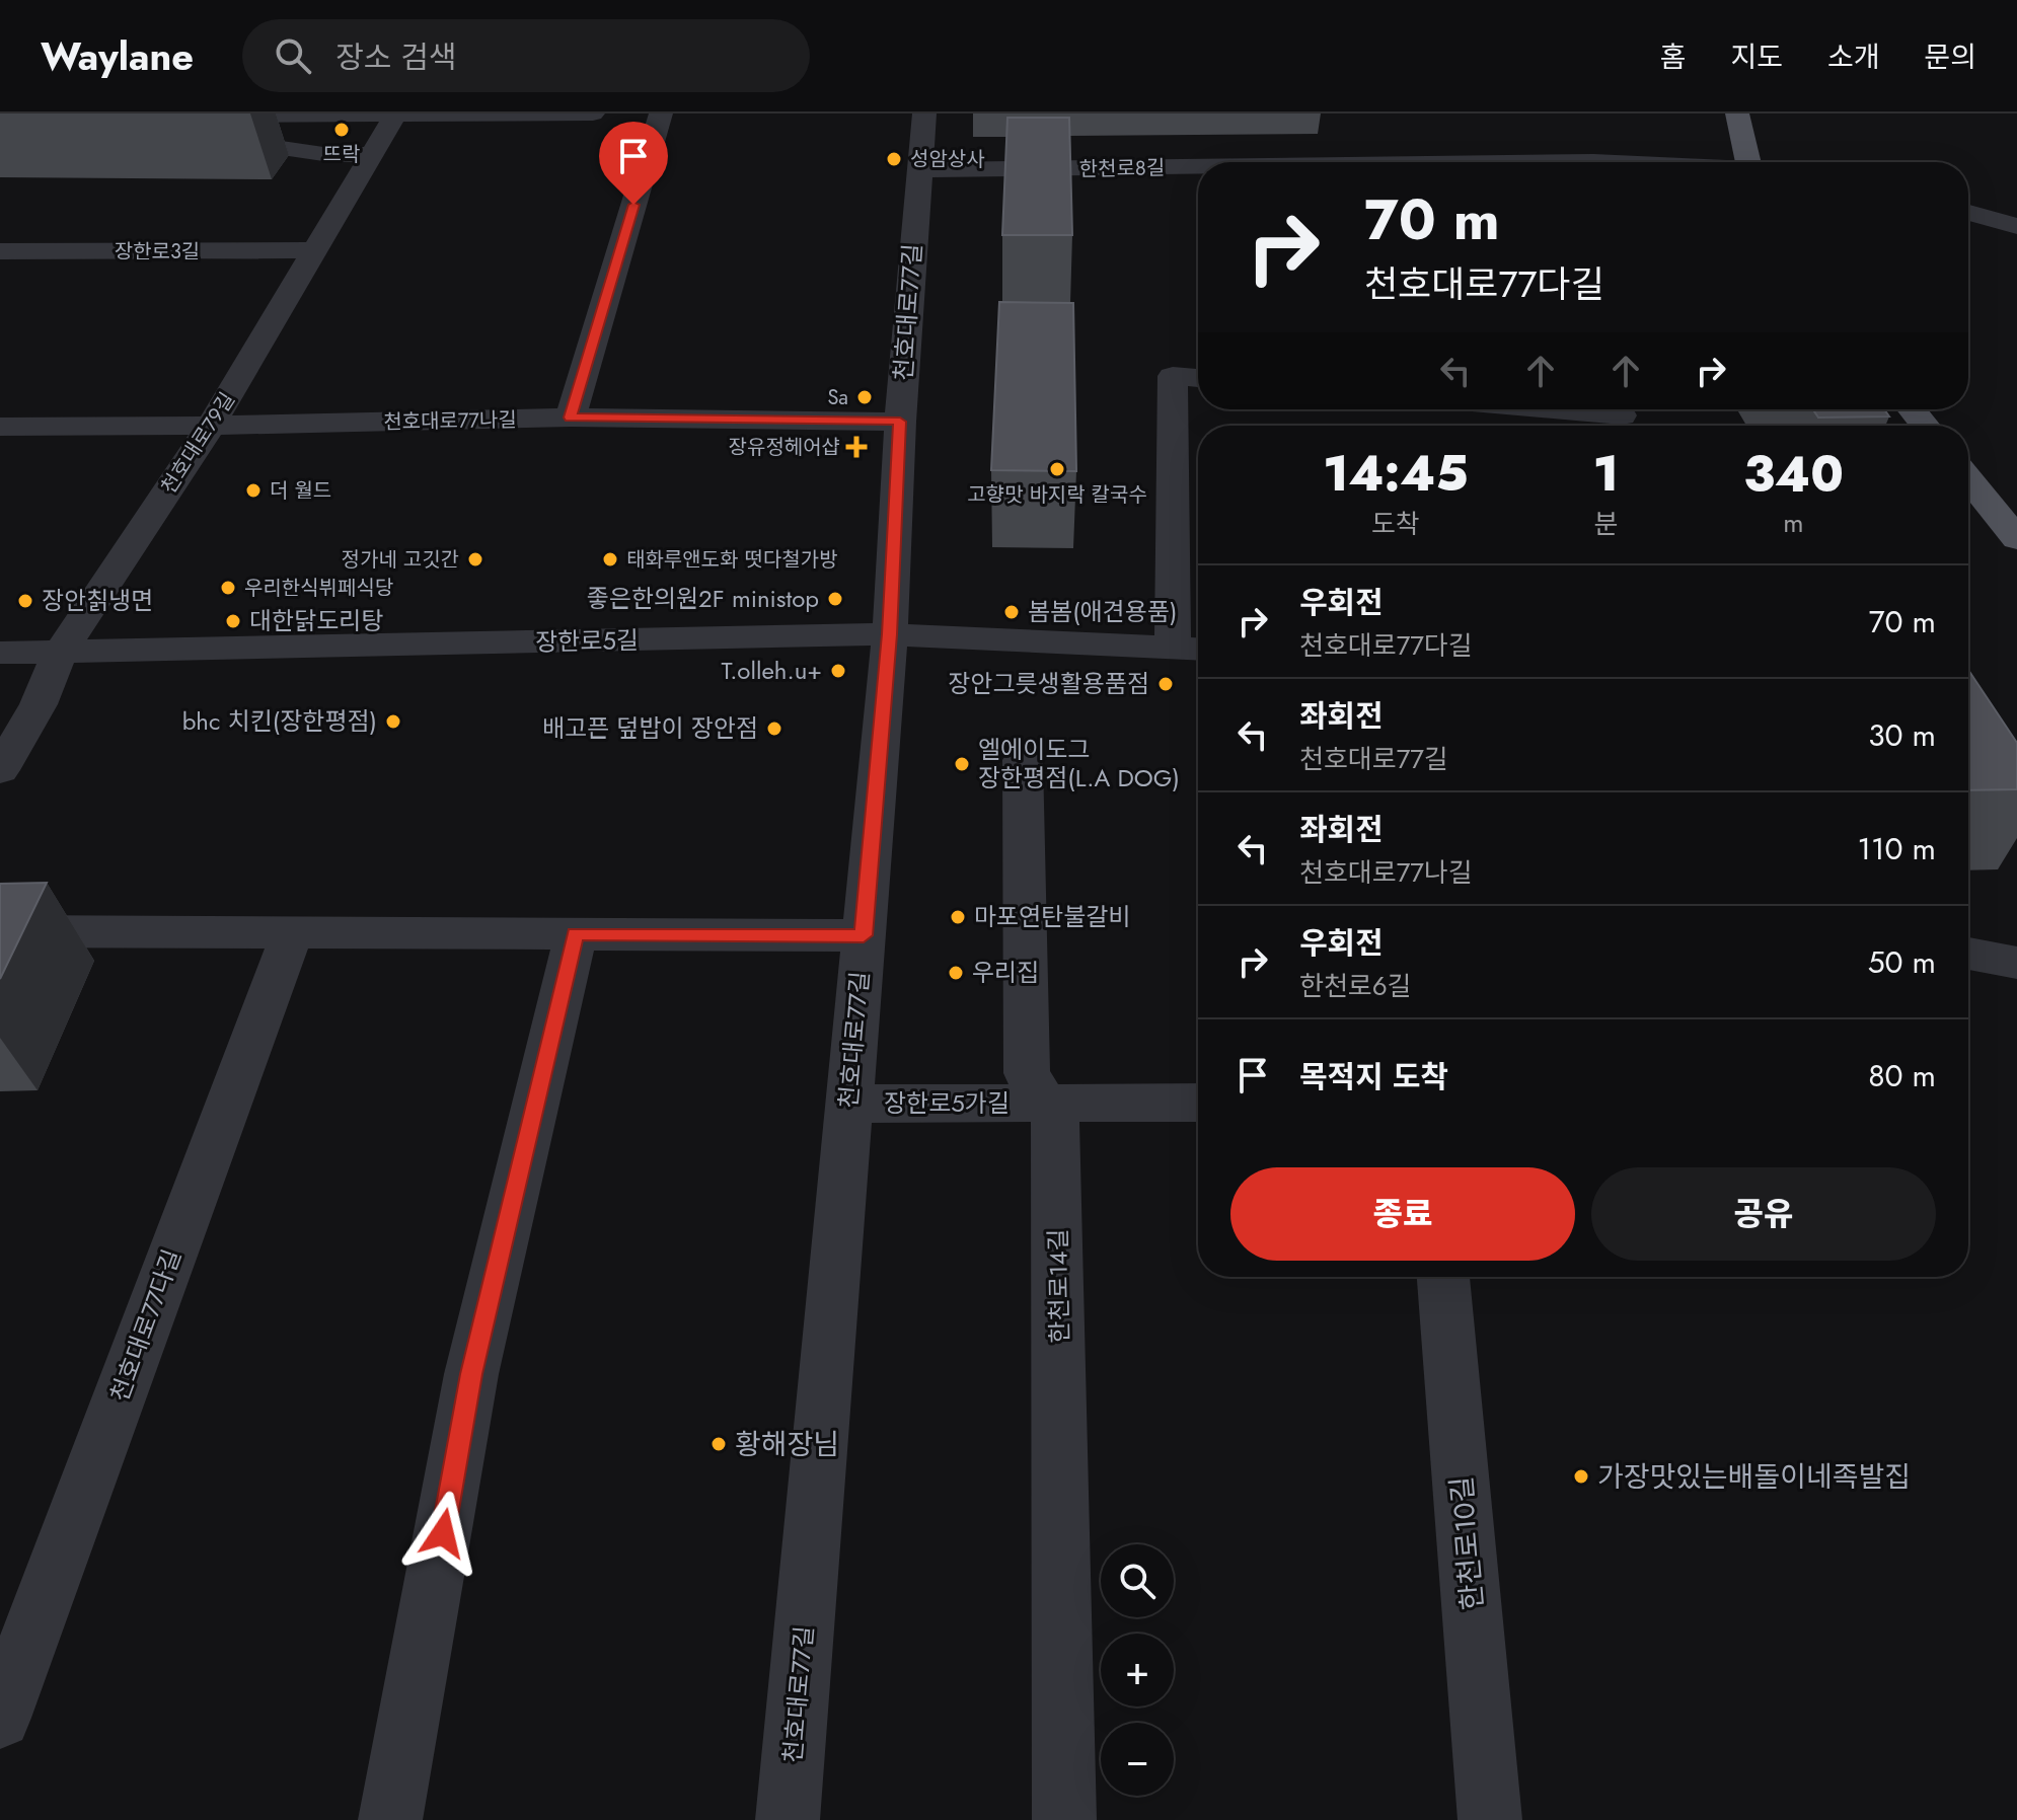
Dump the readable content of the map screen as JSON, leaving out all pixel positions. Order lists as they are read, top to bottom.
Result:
{
  "streets": {
    "street": [
      "한천로8길",
      "장한로3길",
      "천호대로77길",
      "천호대로77나길",
      "천호대로79길",
      "장한로5길",
      "장한로5가길",
      "한천로14길",
      "천호대로77다길",
      "한천로10길"
    ]
  },
  "crossings": [
    ["한천로8길", "천호대로77길"],
    ["장한로3길", "천호대로79길"],
    ["천호대로77길", "천호대로77나길"],
    ["천호대로77길", "장한로5길"],
    ["천호대로77길", "장한로5가길"],
    ["천호대로77나길", "천호대로79길"],
    ["천호대로79길", "장한로5길"],
    ["장한로5가길", "한천로14길"]
  ],
  "places": {
    "other": [
      "뜨락",
      "성암상사",
      "Sa",
      "고향맛 바지락 칼국수",
      "더 월드",
      "정가네 고깃간",
      "태화루앤도화 떳다철가방",
      "우리한식뷔페식당",
      "좋은한의원2F ministop",
      "장안칡냉면",
      "봄봄(애견용품)",
      "대한닭도리탕",
      "T.olleh.u+",
      "장안그릇생활용품점",
      "bhc 치킨(장한평점)",
      "배고픈 덮밥이 장안점",
      "엘에이도그 장한평점(L.A DOG)",
      "마포연탄불갈비",
      "우리집",
      "황해장님",
      "가장맛있는배돌이네족발집"
    ],
    "health": ["장유정헤어샵"]
  },
  "page": {
    "header": "Waylane",
    "search": "장소 검색",
    "nav": [
      "홈",
      "지도",
      "소개",
      "문의"
    ],
    "turn": ["70 m", "천호대로77다길"],
    "eta": [
      "14:45",
      "도착",
      "1",
      "분",
      "340",
      "m"
    ],
    "list": [
      {
        "name": "우회전",
        "note": "천호대로77다길",
        "value": "70 m"
      },
      {
        "name": "좌회전",
        "note": "천호대로77길",
        "value": "30 m"
      },
      {
        "name": "좌회전",
        "note": "천호대로77나길",
        "value": "110 m"
      },
      {
        "name": "우회전",
        "note": "한천로6길",
        "value": "50 m"
      },
      {
        "name": "목적지 도착",
        "value": "80 m"
      }
    ],
    "buttons": ["종료", "공유"],
    "map_buttons": ["+", "−"]
  }
}
